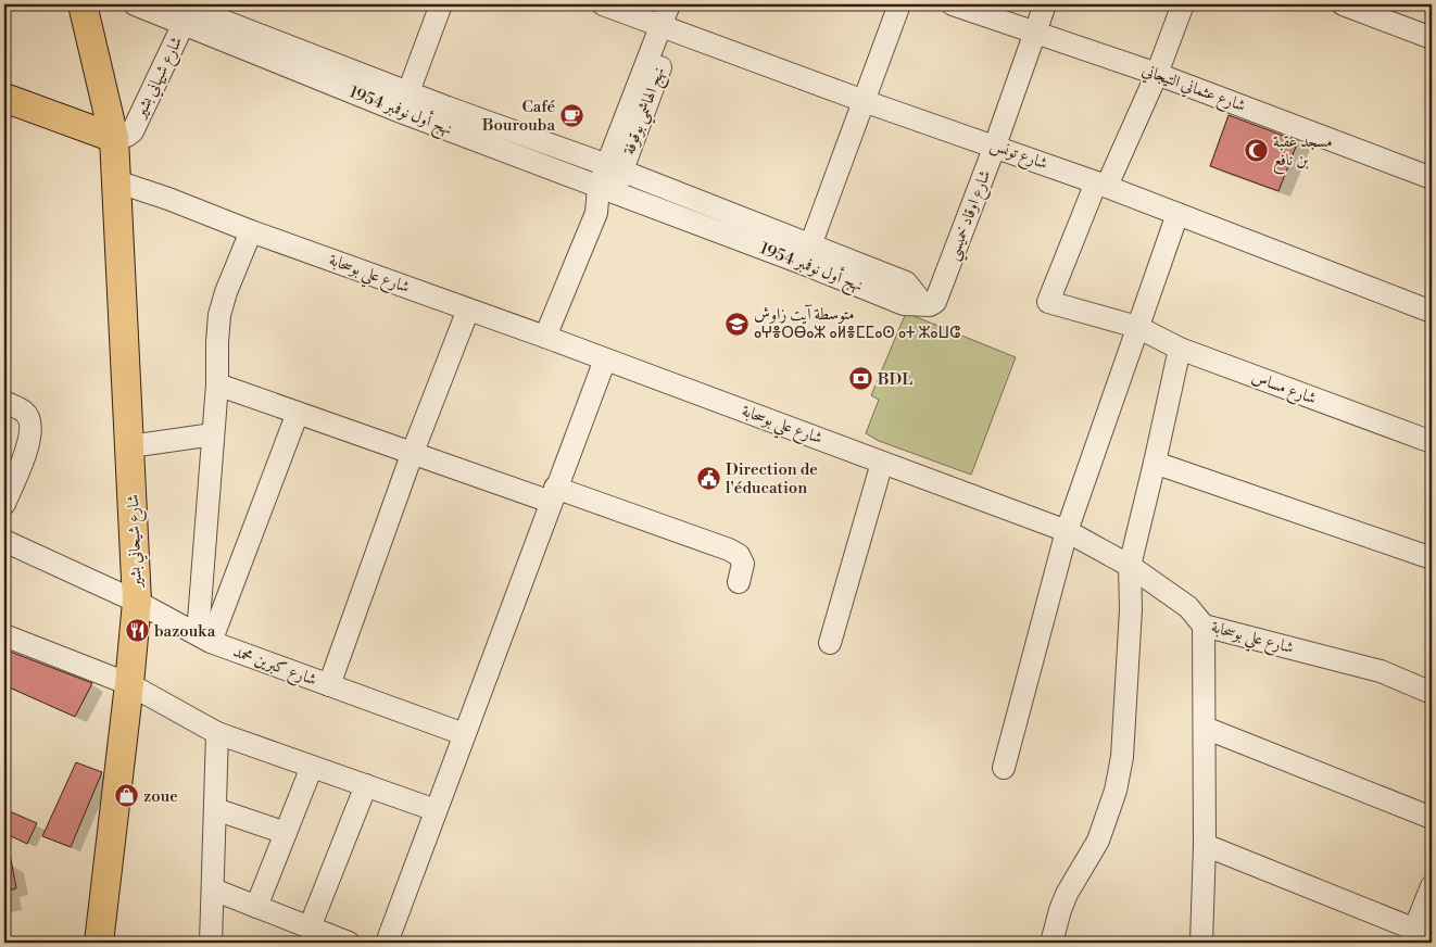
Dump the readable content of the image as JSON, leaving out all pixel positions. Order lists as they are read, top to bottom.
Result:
{
  "streets": {
    "main road": ["شارع شيحاني بشير"],
    "street": [
      "شارع شيهاني بشير",
      "شارع عثماني التيجاني",
      "نهج أول نوفمبر 1954",
      "نهج الهاشمي بوقوفة",
      "شارع تونس",
      "شارع اوقاد خميسي",
      "شارع علي بوسحابة",
      "شارع مساس",
      "شارع كبرين محمد"
    ]
  },
  "crossings": [
    ["شارع شيهاني بشير", "نهج أول نوفمبر 1954"],
    ["شارع شيهاني بشير", "شارع شيحاني بشير"],
    ["شارع عثماني التيجاني", "شارع اوقاد خميسي"],
    ["نهج أول نوفمبر 1954", "نهج الهاشمي بوقوفة"],
    ["نهج أول نوفمبر 1954", "شارع اوقاد خميسي"],
    ["نهج الهاشمي بوقوفة", "شارع تونس"],
    ["نهج الهاشمي بوقوفة", "شارع علي بوسحابة"],
    ["شارع تونس", "شارع اوقاد خميسي"],
    ["شارع تونس", "شارع مساس"],
    ["شارع علي بوسحابة", "شارع شيحاني بشير"],
    ["شارع شيحاني بشير", "شارع كبرين محمد"]
  ],
  "places": {
    "cafe": ["Café Bourouba"],
    "mosque": ["مسجد عقبة بن نافع"],
    "school or university": ["متوسطة آيت زاوش ⴰⵖⴻⵔⴱⴰⵣ ⴰⵍⴻⵎⵎⴰⵙ ⴰⵜ ⵣⴰⵡⵛ"],
    "bank": ["BDL"],
    "public building": ["Direction de l'éducation"],
    "restaurant": ["bazouka"],
    "shop": ["zoue"]
  }
}
